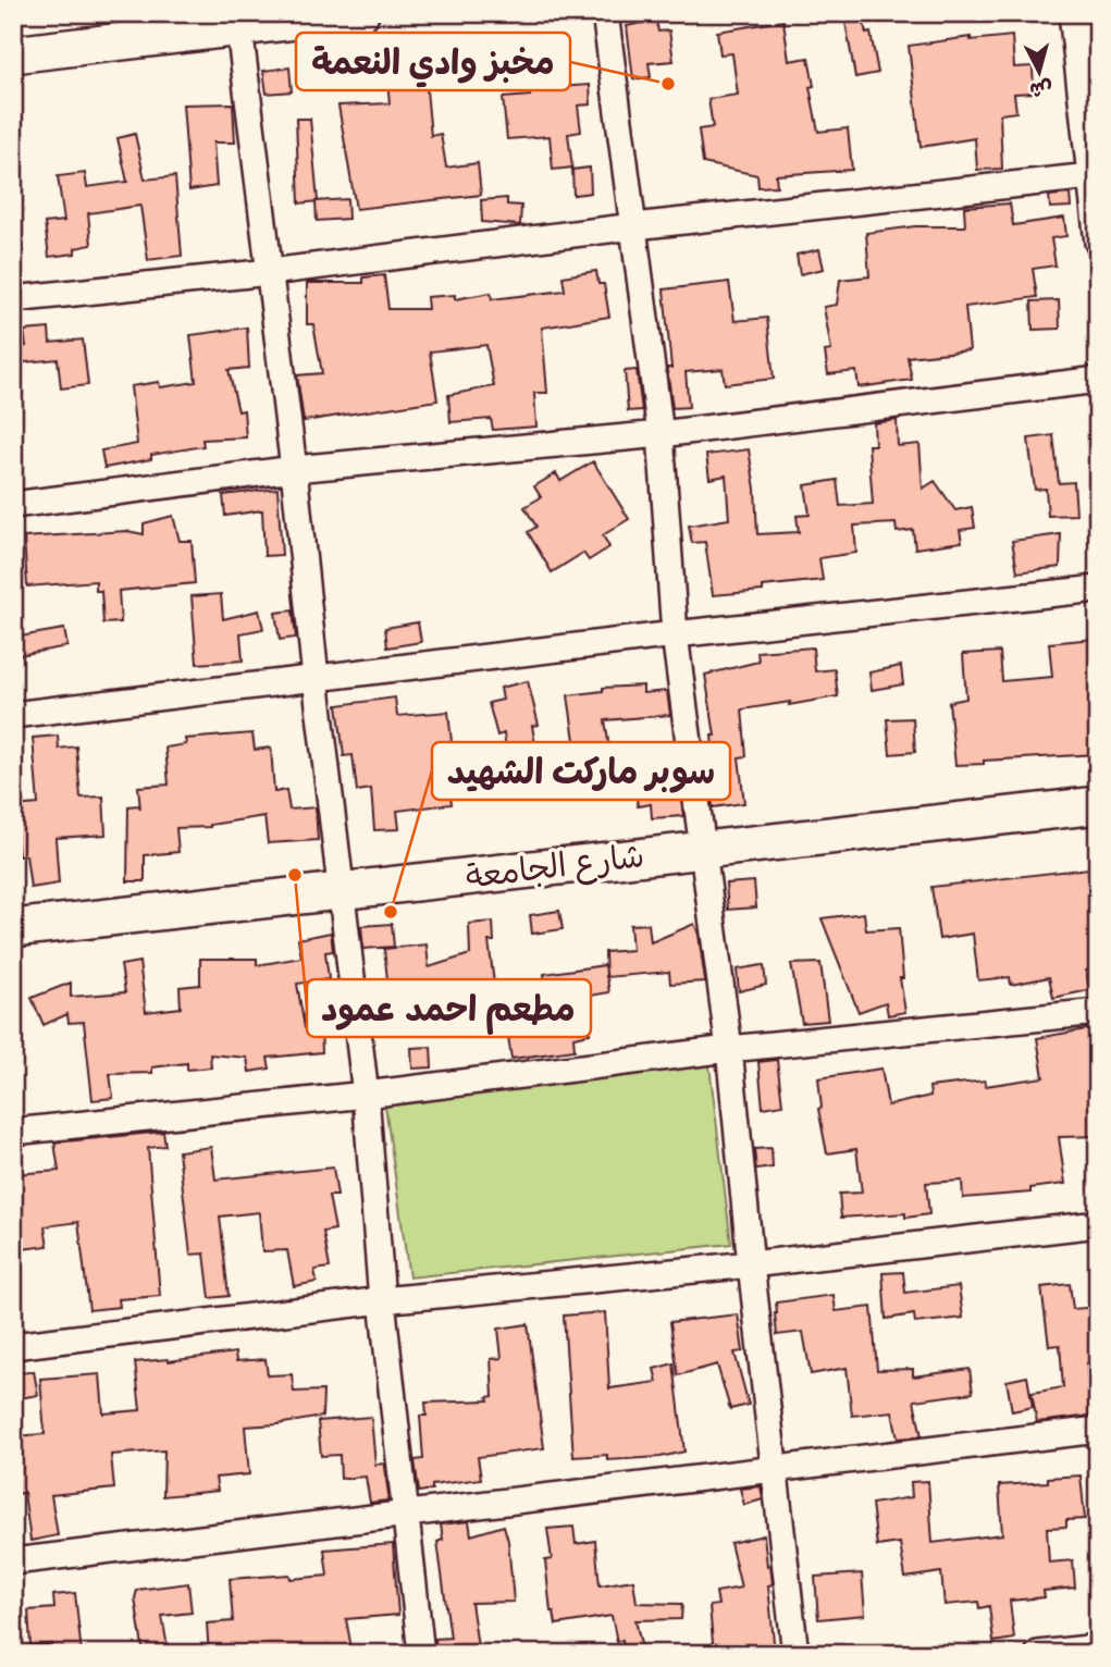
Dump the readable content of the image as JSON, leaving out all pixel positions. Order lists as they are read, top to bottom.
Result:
{
  "streets": {
    "street": ["شارع الجامعة"]
  },
  "places": ["مخبز وادي النعمة", "مطعم احمد عمود", "سوبر ماركت الشهيد"],
  "north": "bottom"
}
